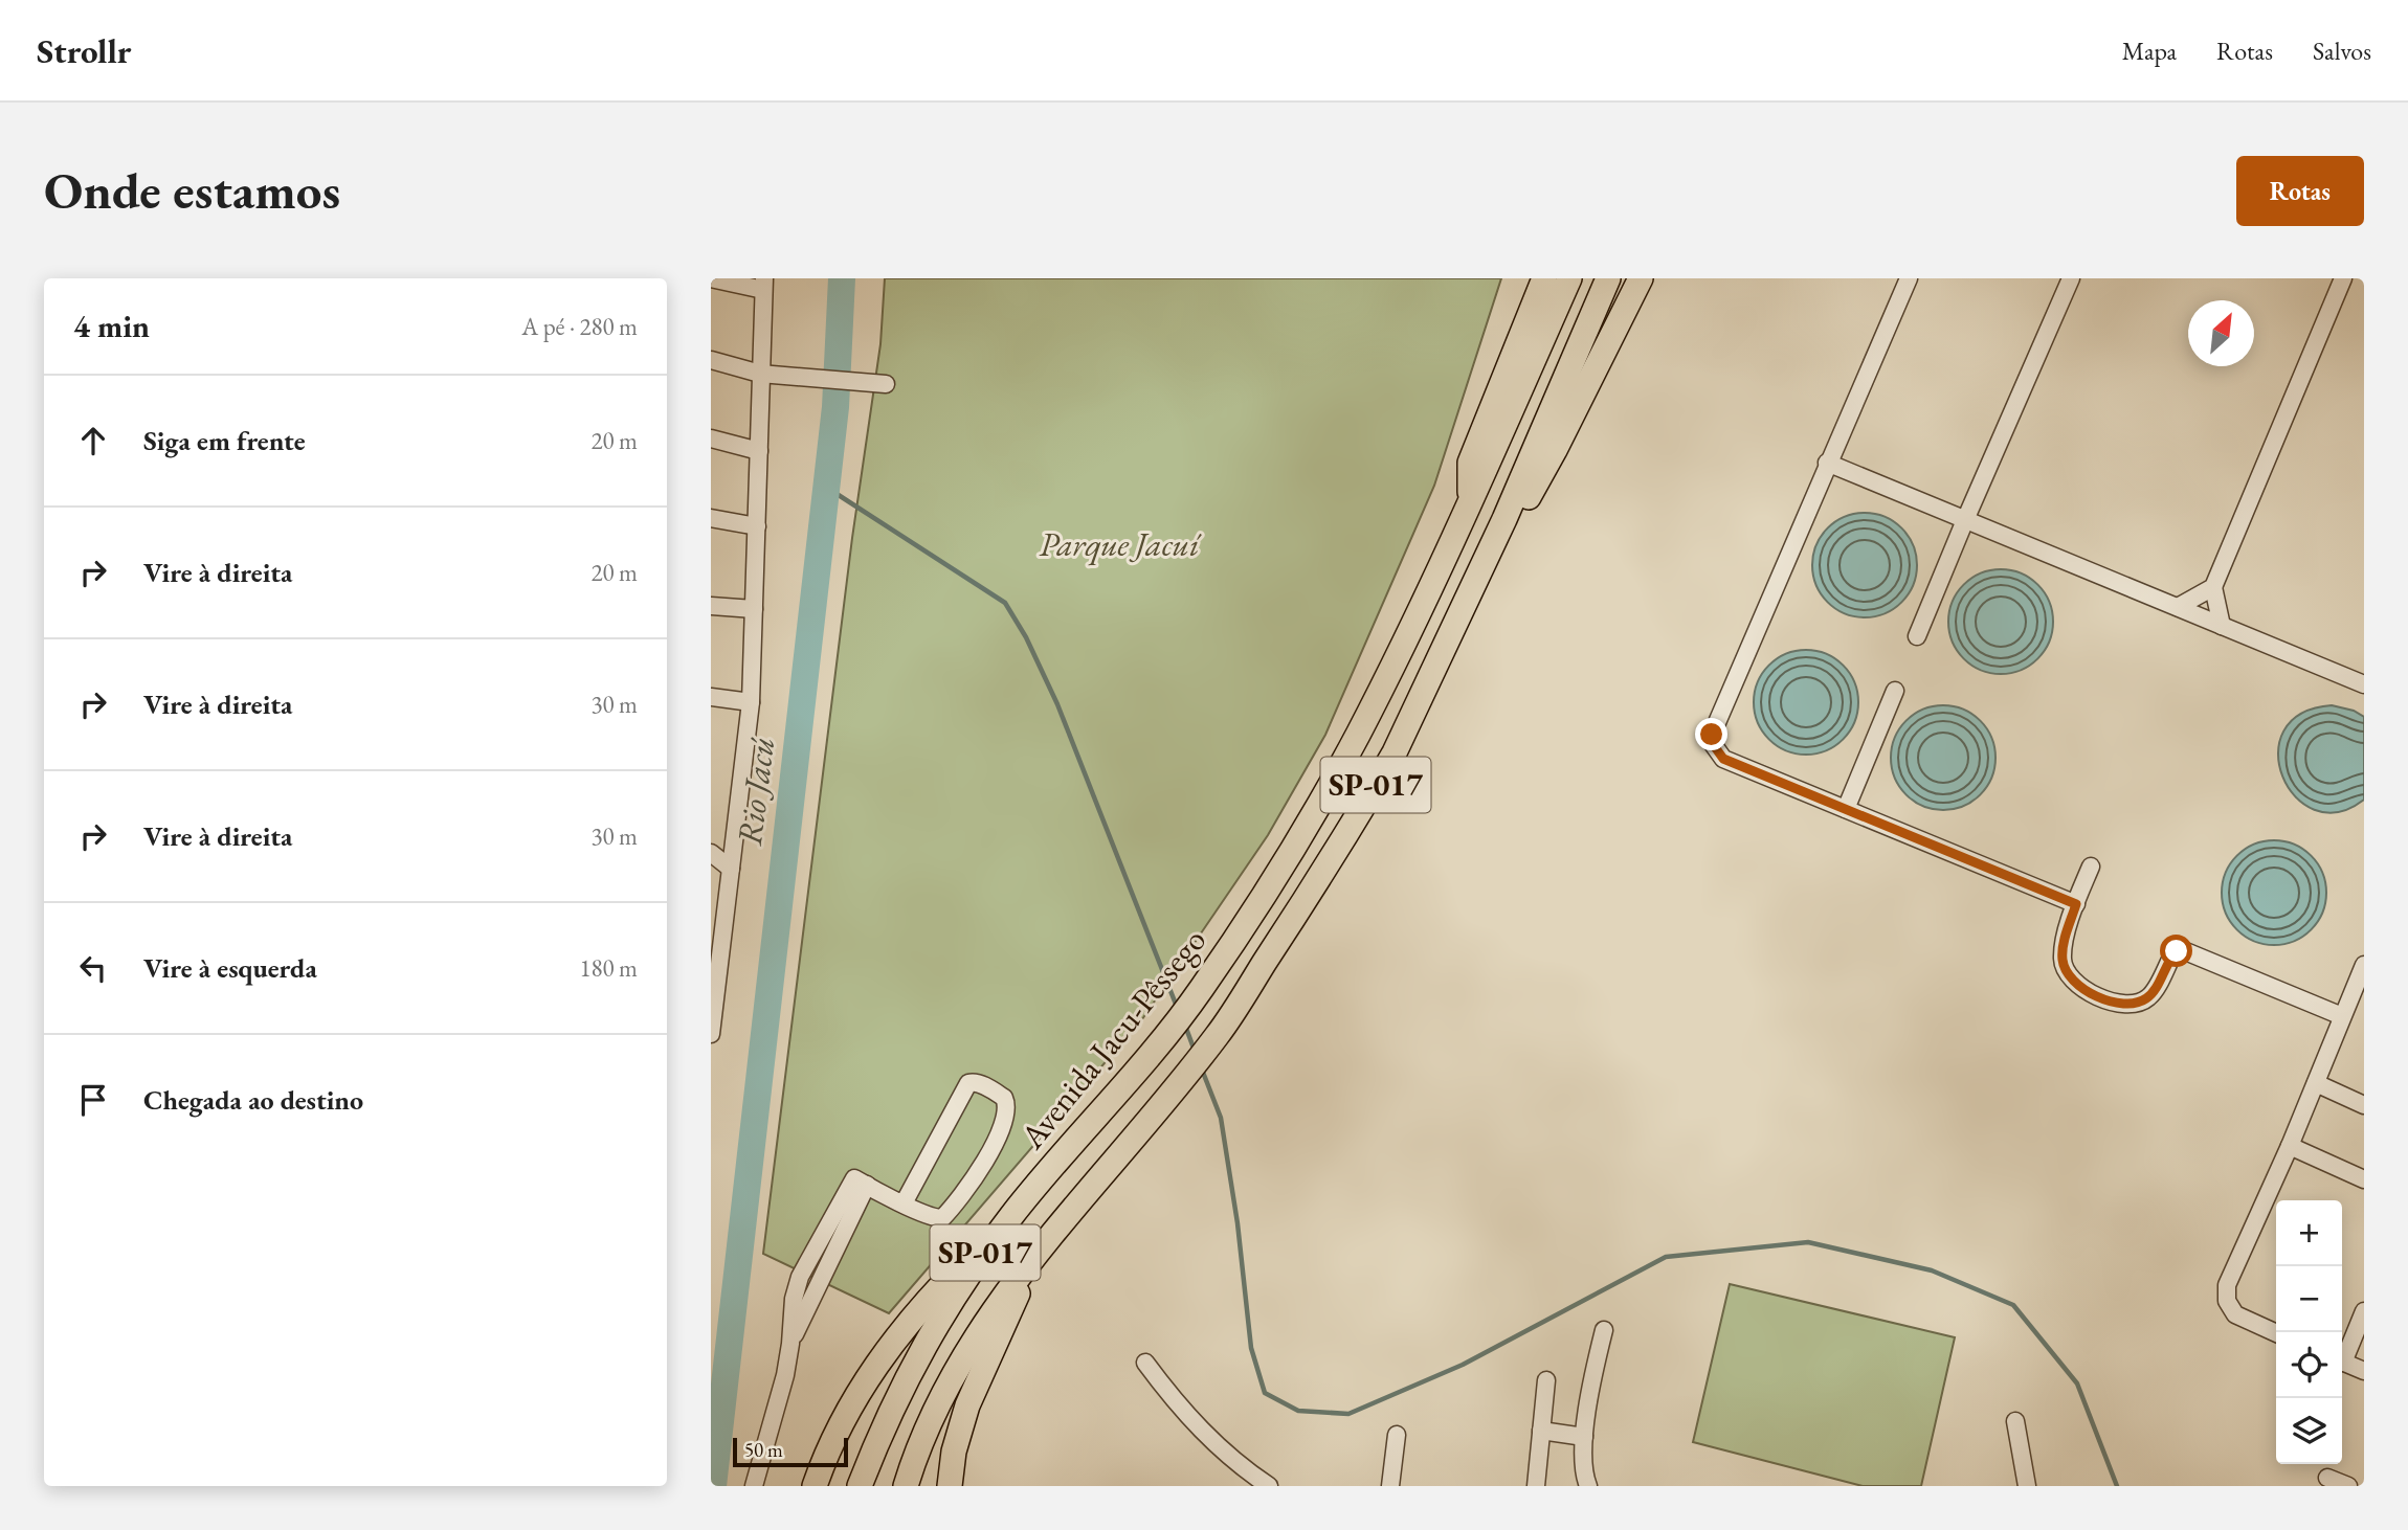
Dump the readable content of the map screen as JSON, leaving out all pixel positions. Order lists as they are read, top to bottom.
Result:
{
  "streets": {
    "highway": ["SP-017", "Avenida Jacu-Pêssego"]
  },
  "water": ["Rio Jacú"],
  "parks": ["Parque Jacuí"],
  "scale_bar": "50 m",
  "north": "top right",
  "page": {
    "header": "Strollr",
    "nav": ["Mapa", "Rotas", "Salvos"],
    "buttons": "Rotas",
    "title": "Onde estamos",
    "heading": ["4 min", "A pé · 280 m"],
    "list": [
      ["Siga em frente", "20 m"],
      ["Vire à direita", "20 m"],
      ["Vire à direita", "30 m"],
      ["Vire à direita", "30 m"],
      ["Vire à esquerda", "180 m"],
      "Chegada ao destino"
    ],
    "map_buttons": ["+", "−"],
    "scale": "50 m"
  }
}
